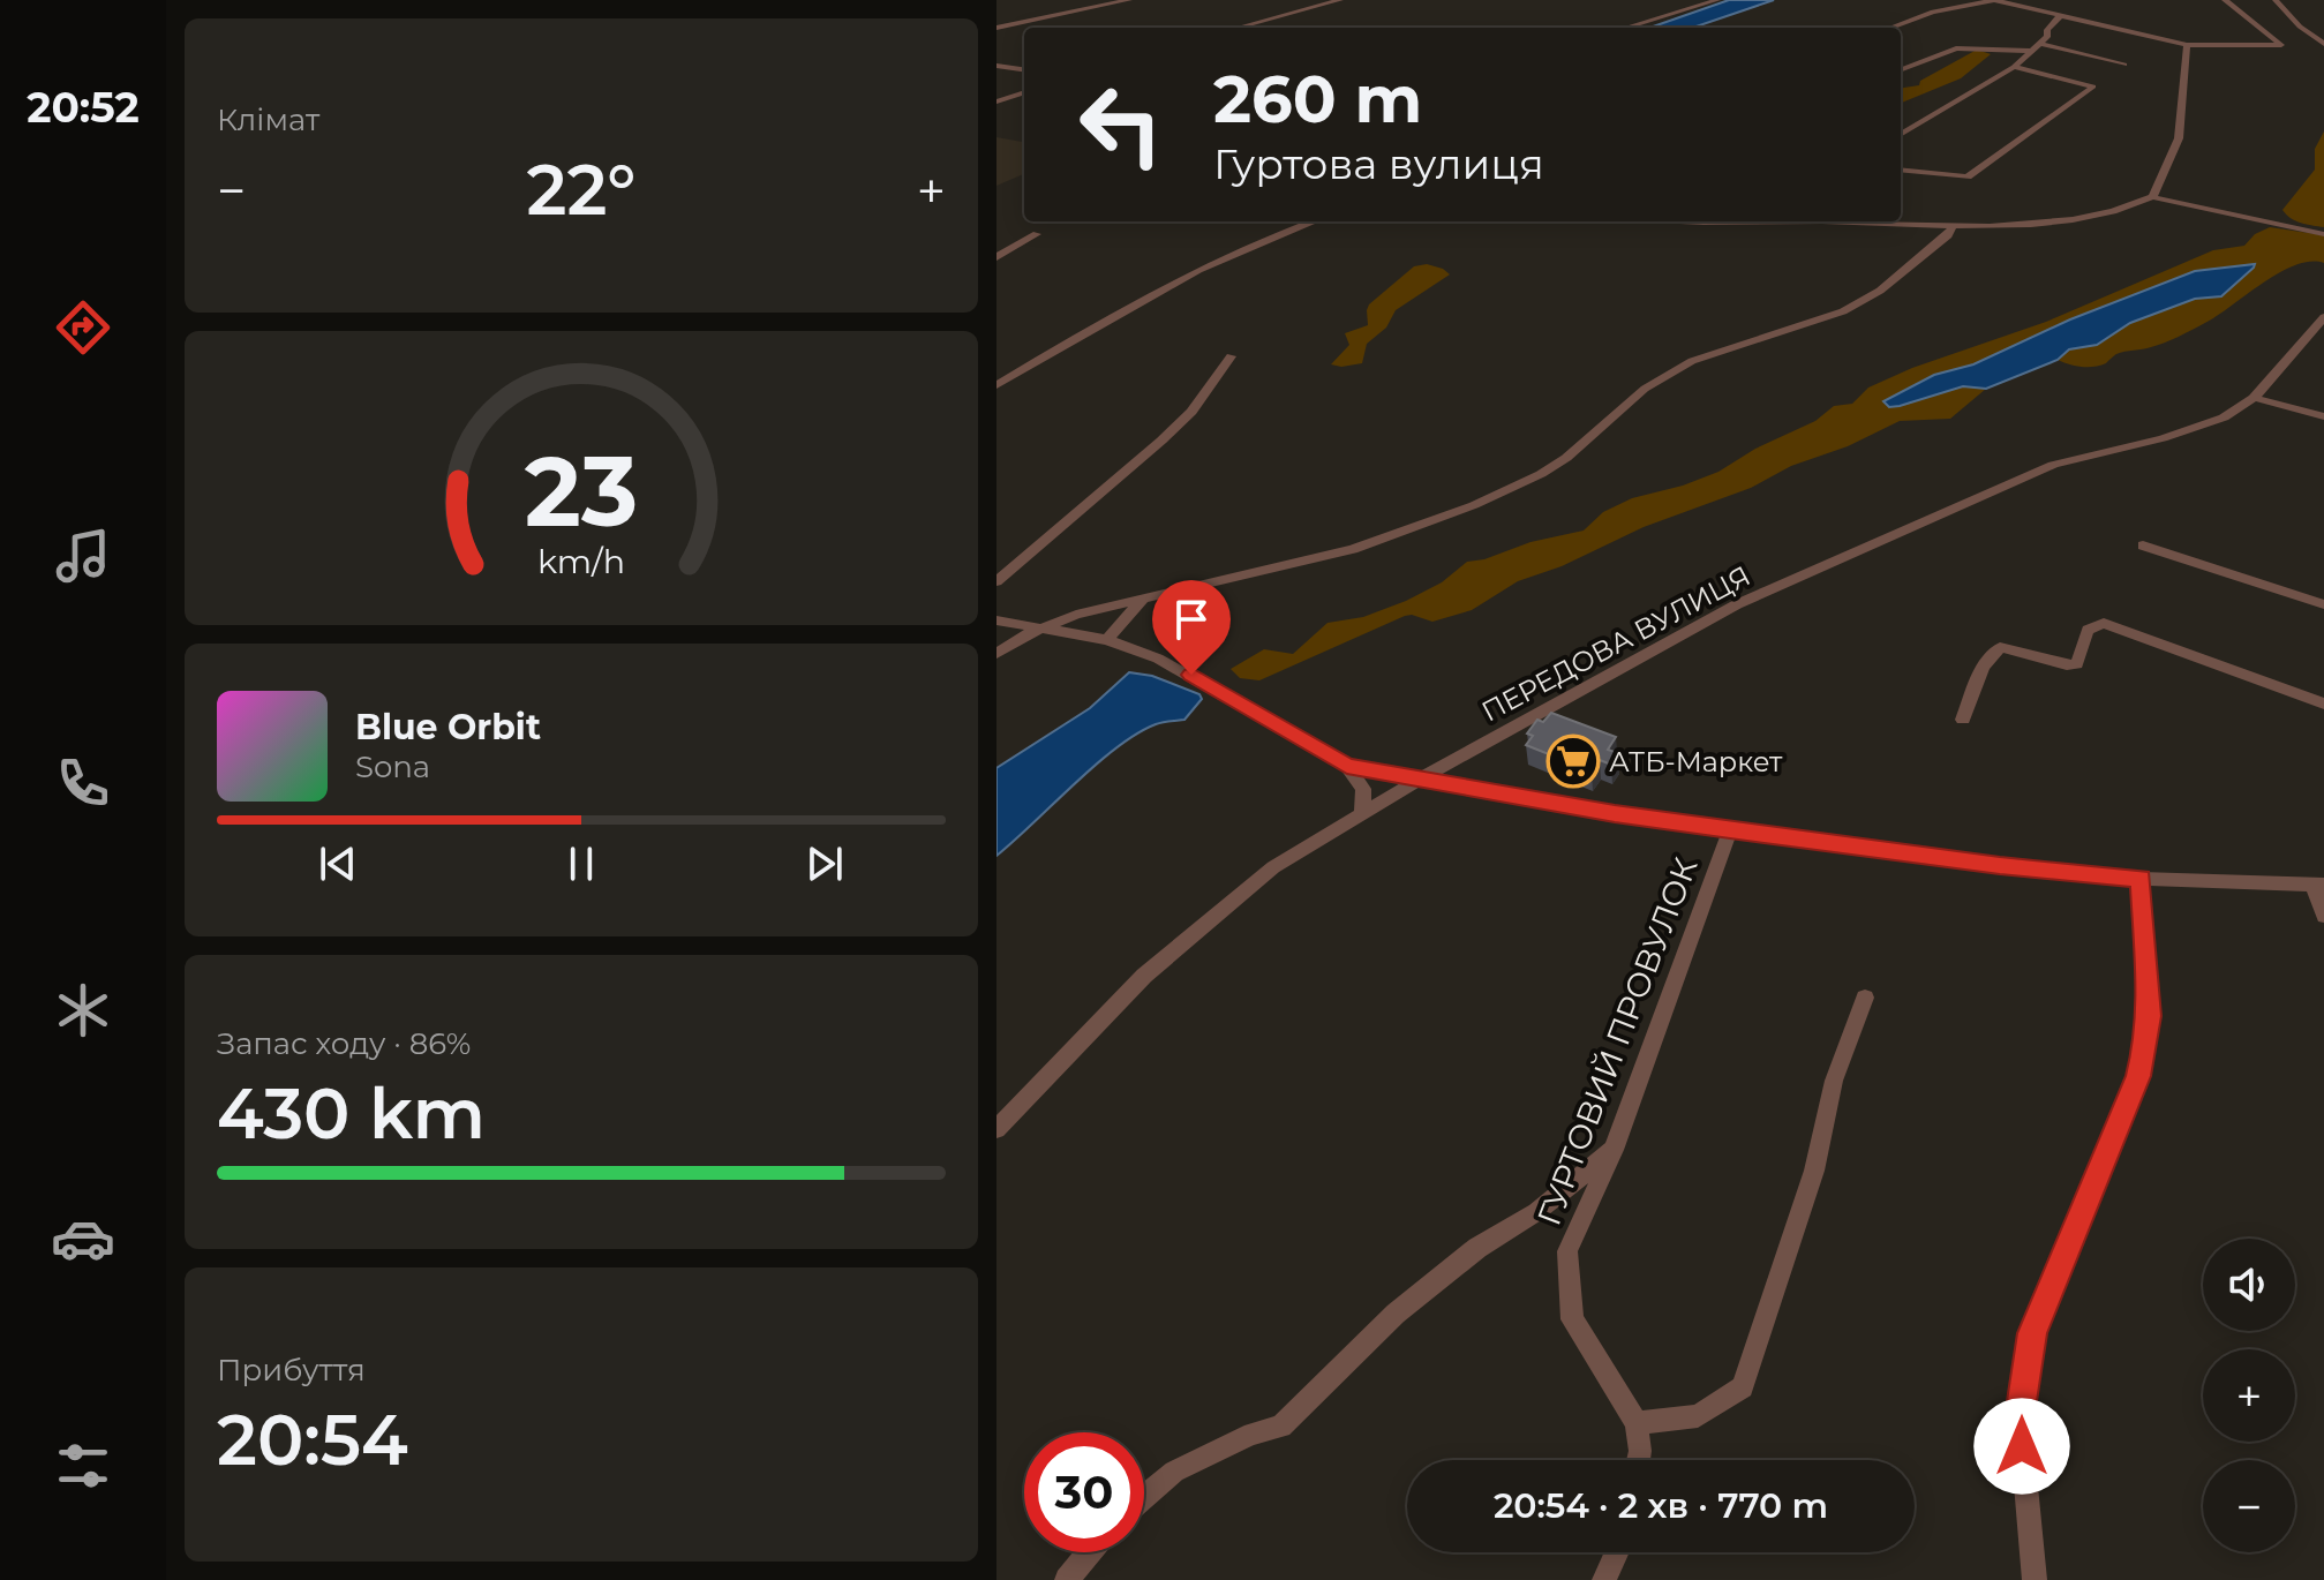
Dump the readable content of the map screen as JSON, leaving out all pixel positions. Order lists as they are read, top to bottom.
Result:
{
  "streets": {
    "street": ["ПЕРЕДОВА ВУЛИЦЯ", "ГУРТОВИЙ ПРОВУЛОК"]
  },
  "places": {
    "supermarket": ["АТБ-Маркет"]
  },
  "page": {
    "tabs": "20:52",
    "tile": [
      "Клімат",
      ["Запас ходу · 86%", "430 km"],
      ["Прибуття", "20:54"]
    ],
    "turn": ["260 m", "Гуртова вулиця"],
    "heat": ["−", "22°", "+"],
    "song": ["Blue Orbit", "Sona"],
    "map_buttons": ["+", "−"],
    "limit": "30",
    "trip": "20:54 · 2 хв · 770 m",
    "gauge": ["23", "km/h"]
  }
}
